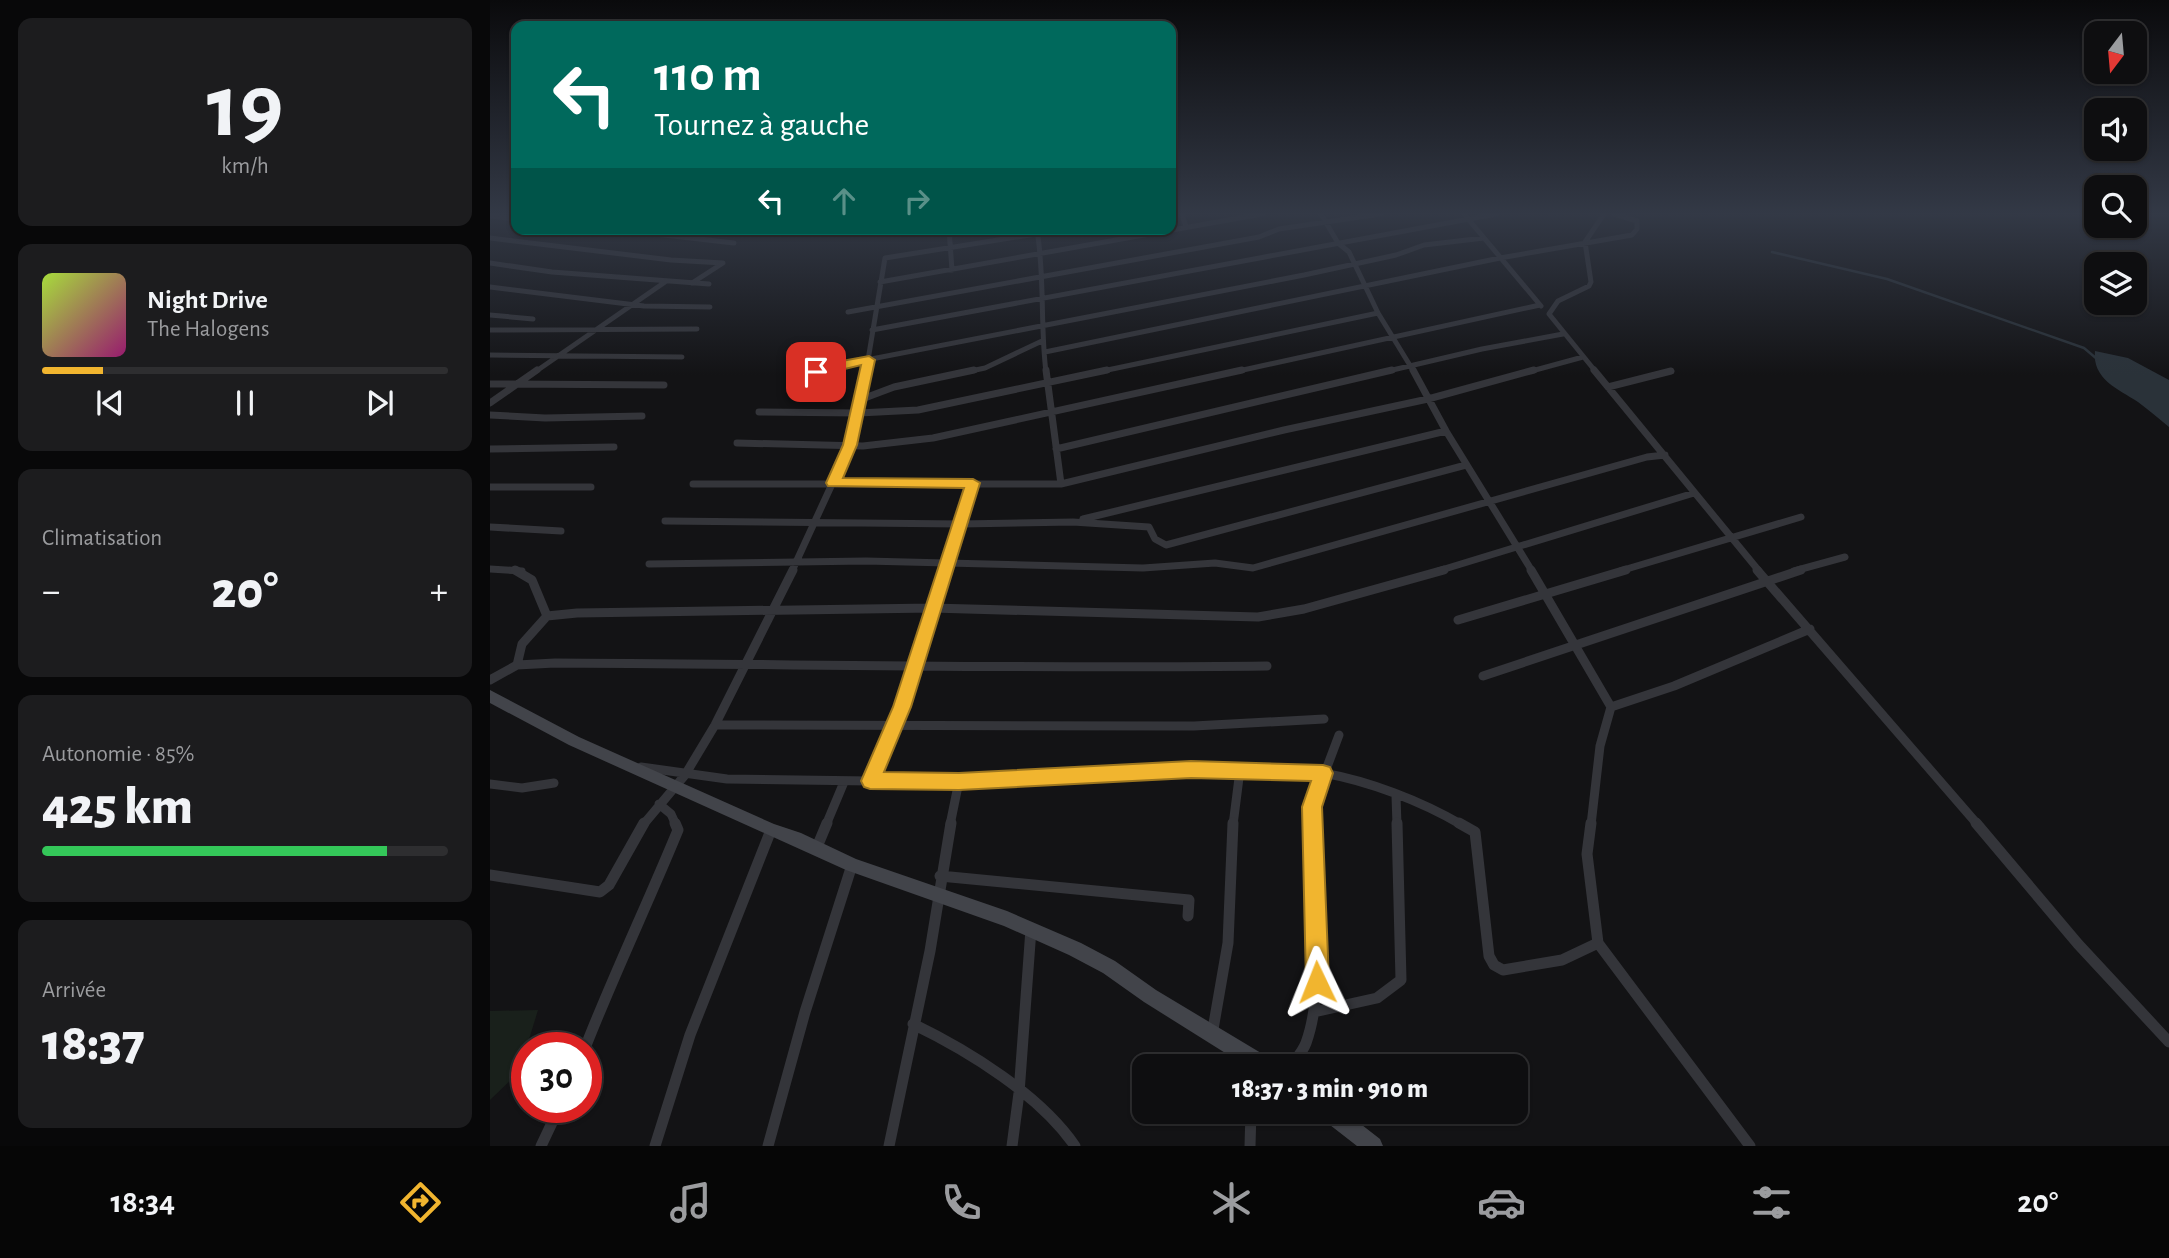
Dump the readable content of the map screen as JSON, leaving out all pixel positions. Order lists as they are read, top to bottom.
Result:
{
  "north": "bottom",
  "page": {
    "tile": [
      ["19", "km/h"],
      "Climatisation",
      ["Autonomie · 85%", "425 km"],
      ["Arrivée", "18:37"]
    ],
    "turn": ["110 m", "Tournez à gauche"],
    "song": ["Night Drive", "The Halogens"],
    "heat": ["−", "20°", "+"],
    "limit": "30",
    "trip": "18:37 · 3 min · 910 m",
    "tabs": ["18:34", "20°"]
  }
}
